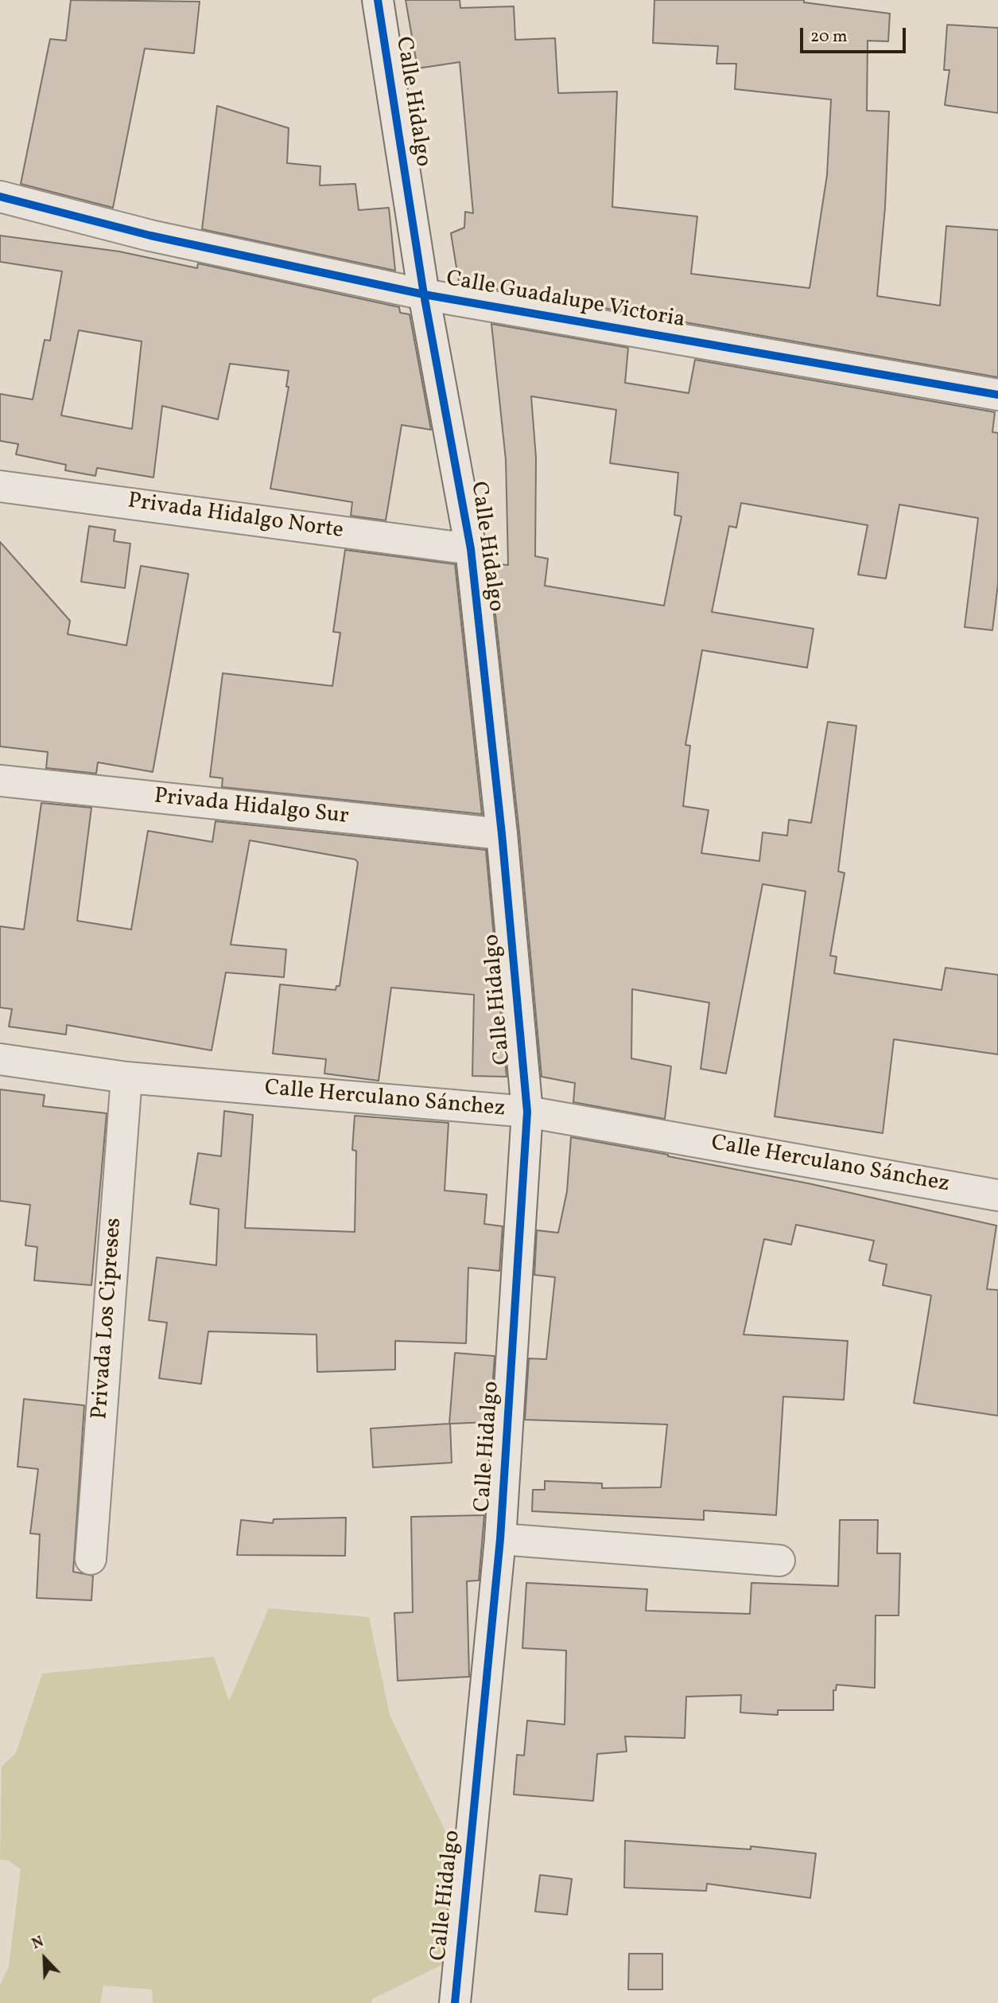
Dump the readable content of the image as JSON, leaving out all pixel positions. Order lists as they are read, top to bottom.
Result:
{
  "streets": {
    "street": [
      "Calle Hidalgo",
      "Calle Guadalupe Victoria",
      "Privada Hidalgo Norte",
      "Privada Hidalgo Sur",
      "Calle Herculano Sánchez",
      "Privada Los Cipreses"
    ]
  },
  "crossings": [
    ["Calle Hidalgo", "Calle Guadalupe Victoria"],
    ["Calle Hidalgo", "Privada Hidalgo Norte"],
    ["Calle Hidalgo", "Privada Hidalgo Sur"],
    ["Calle Hidalgo", "Calle Herculano Sánchez"],
    ["Calle Herculano Sánchez", "Privada Los Cipreses"]
  ],
  "scale_bar": "20 m",
  "north": "top left"
}
